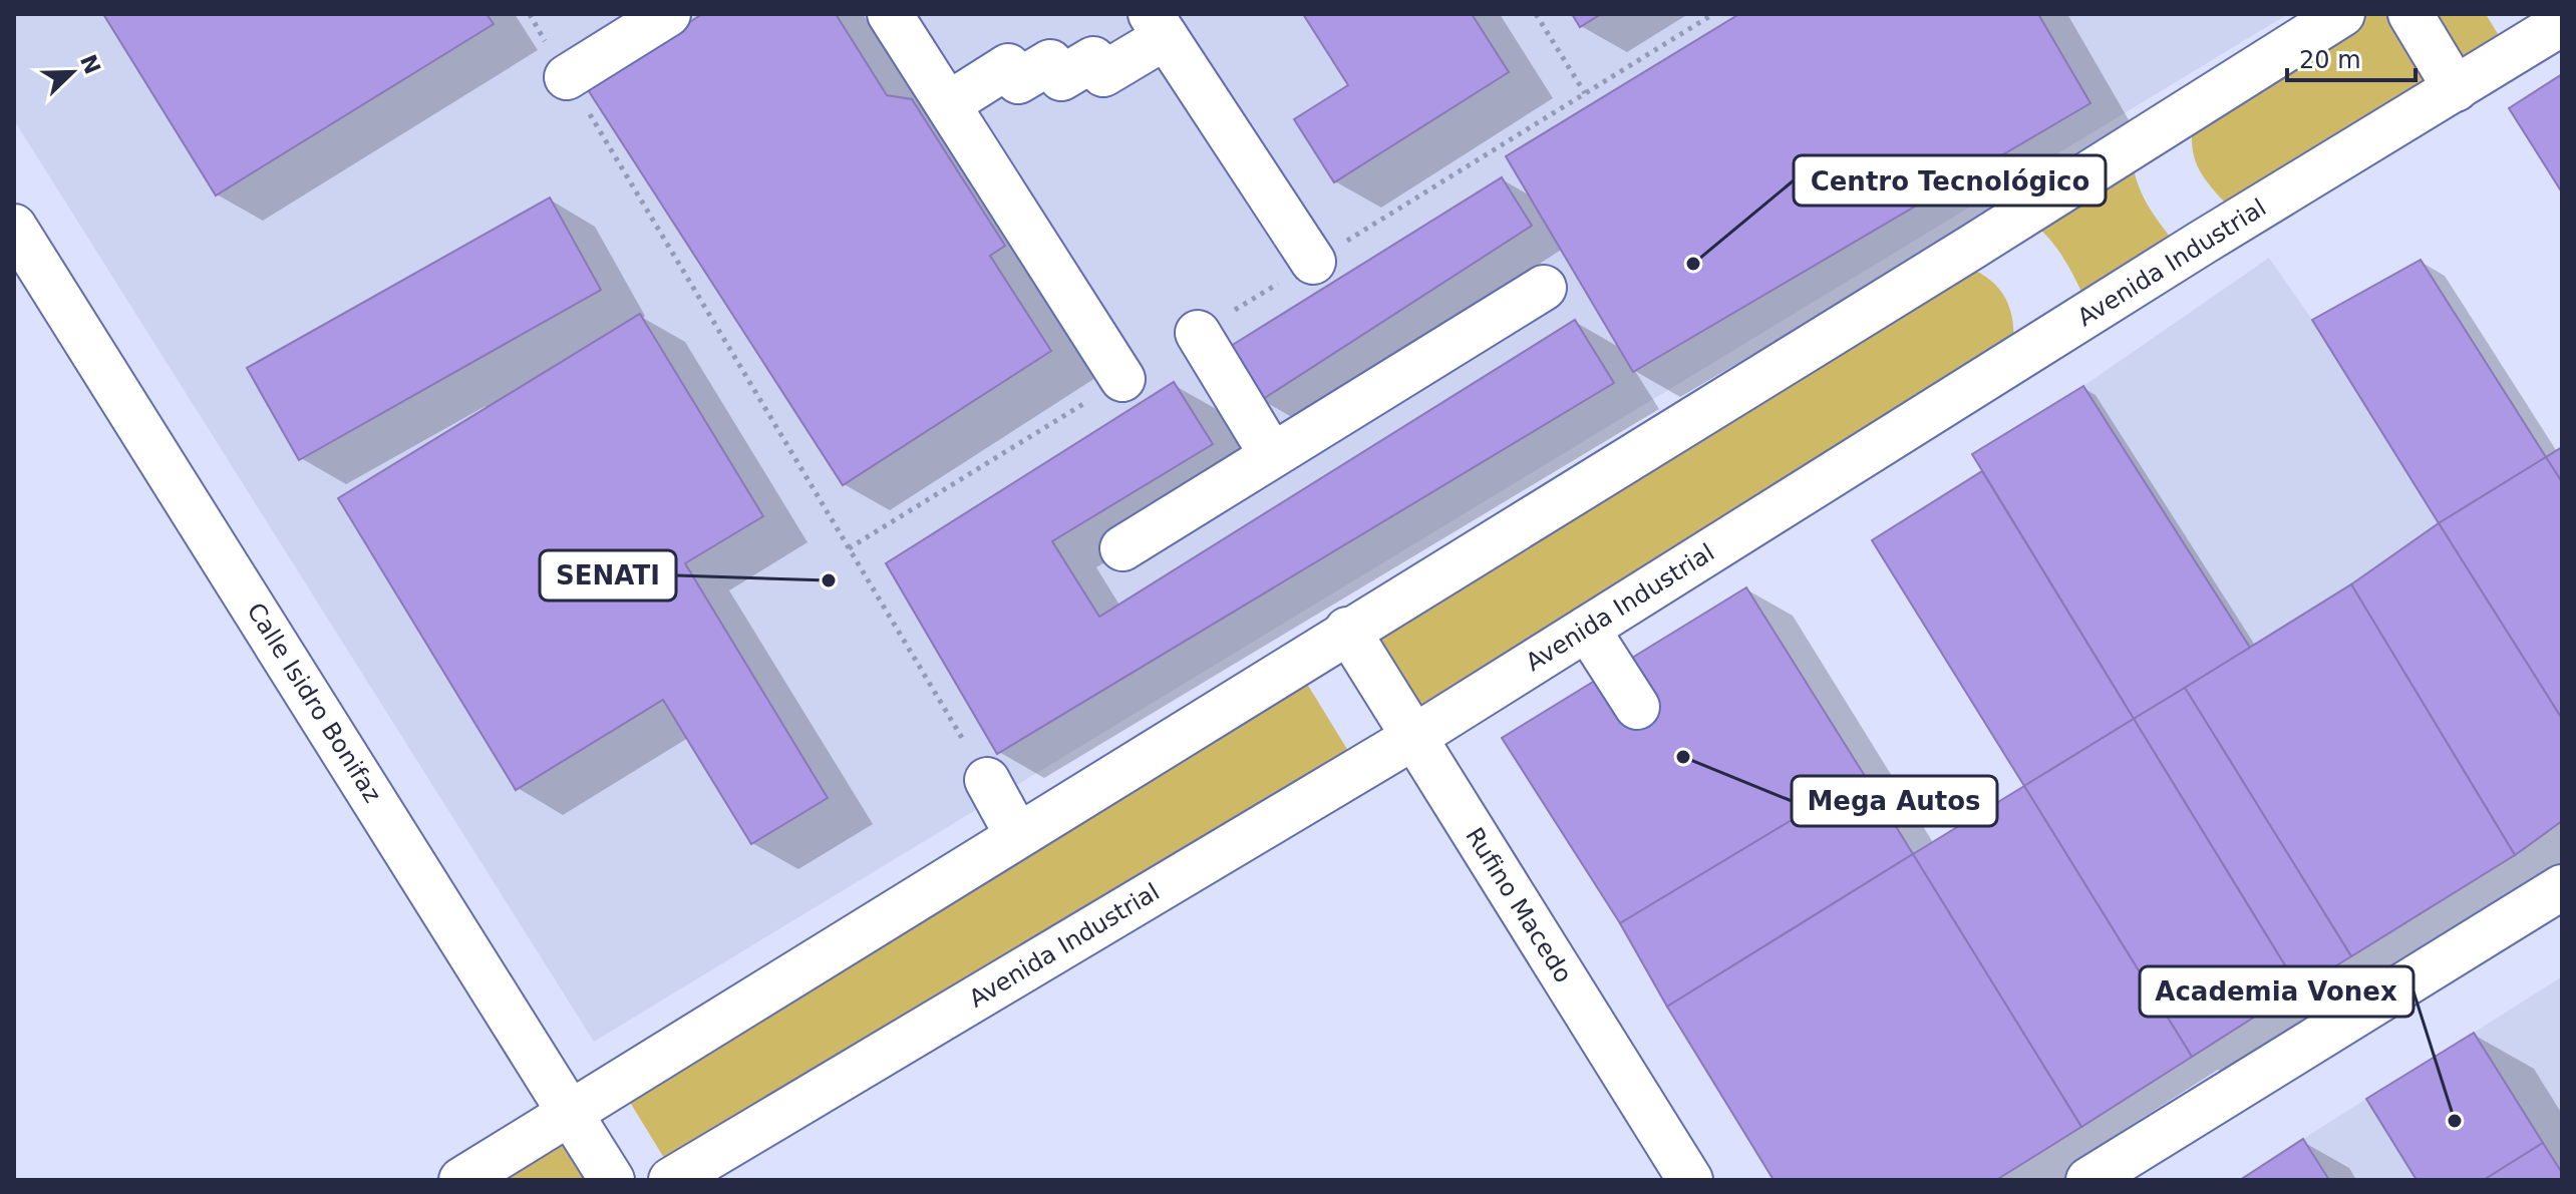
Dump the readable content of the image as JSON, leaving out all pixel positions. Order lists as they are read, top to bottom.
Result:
{
  "streets": {
    "main road": ["Avenida Industrial", "Calle Isidro Bonifaz", "Rufino Macedo"]
  },
  "crossings": [
    ["Avenida Industrial", "Rufino Macedo"]
  ],
  "places": [
    "Centro Tecnológico",
    "SENATI",
    "Mega Autos",
    "Academia Vonex"
  ],
  "scale_bar": "20 m",
  "north": "top right"
}
